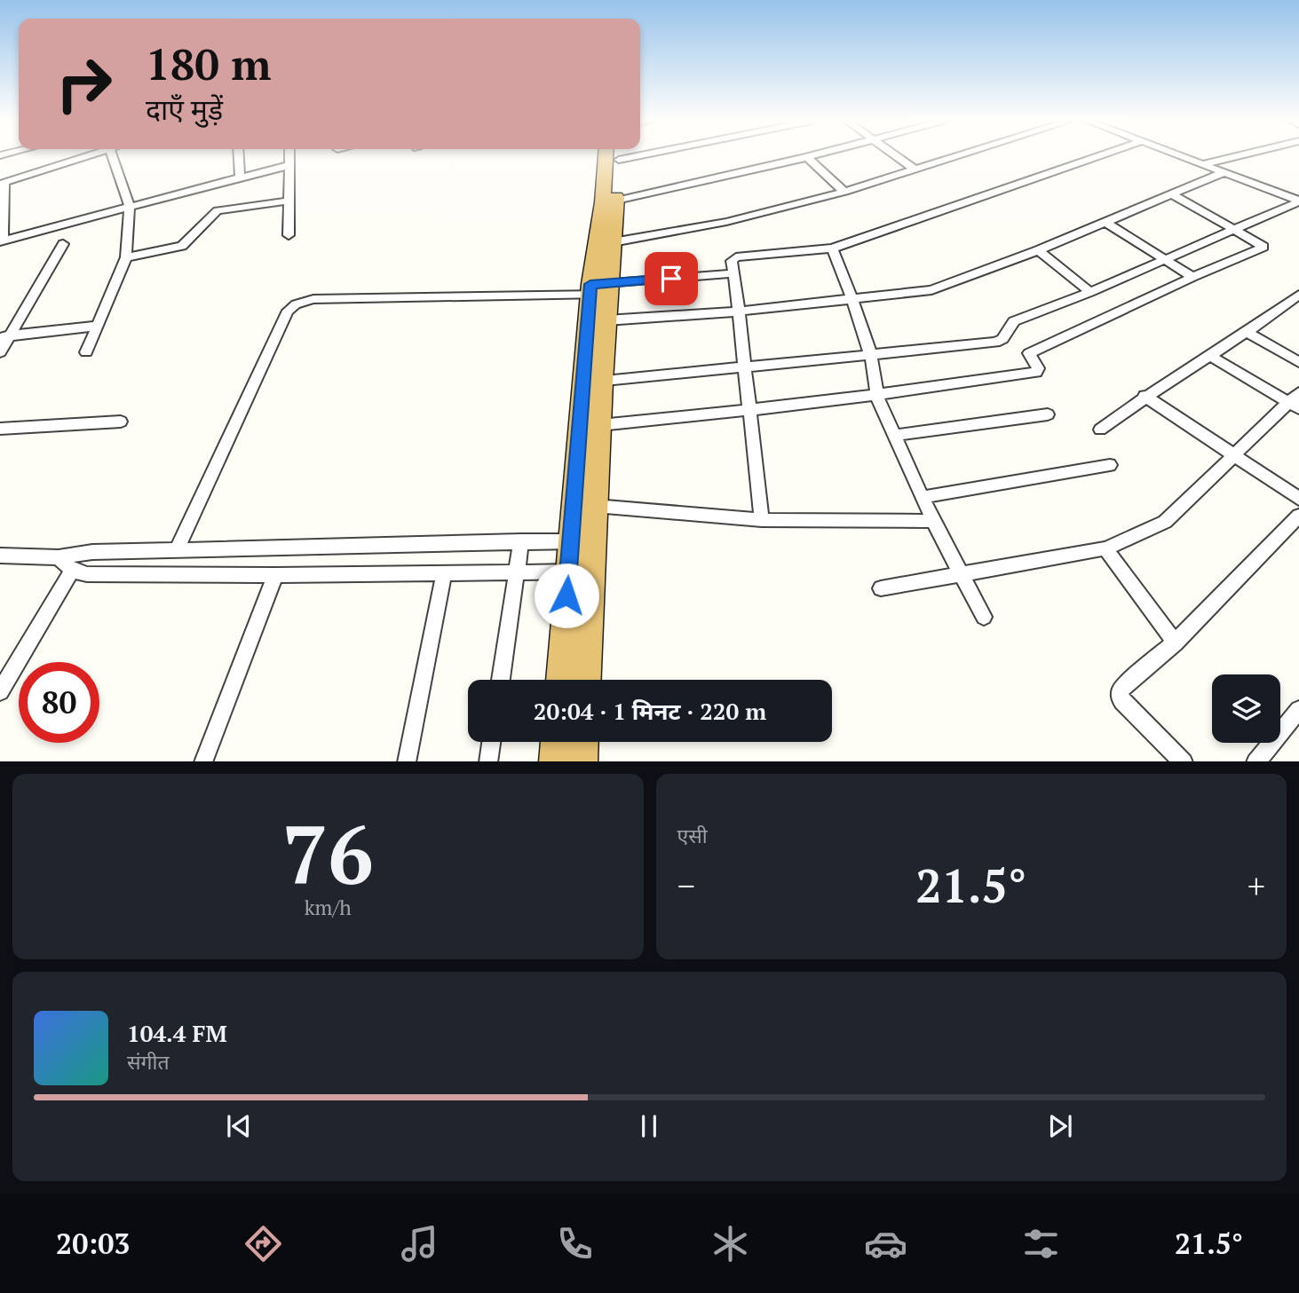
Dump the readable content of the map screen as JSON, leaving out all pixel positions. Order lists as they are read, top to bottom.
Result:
{
  "page": {
    "turn": ["180 m", "दाएँ मुड़ें"],
    "limit": "80",
    "trip": "20:04 · 1 मिनट · 220 m",
    "tile": [
      ["76", "km/h"],
      "एसी"
    ],
    "heat": ["−", "21.5°", "+"],
    "song": ["104.4 FM", "संगीत"],
    "tabs": ["20:03", "21.5°"]
  }
}
